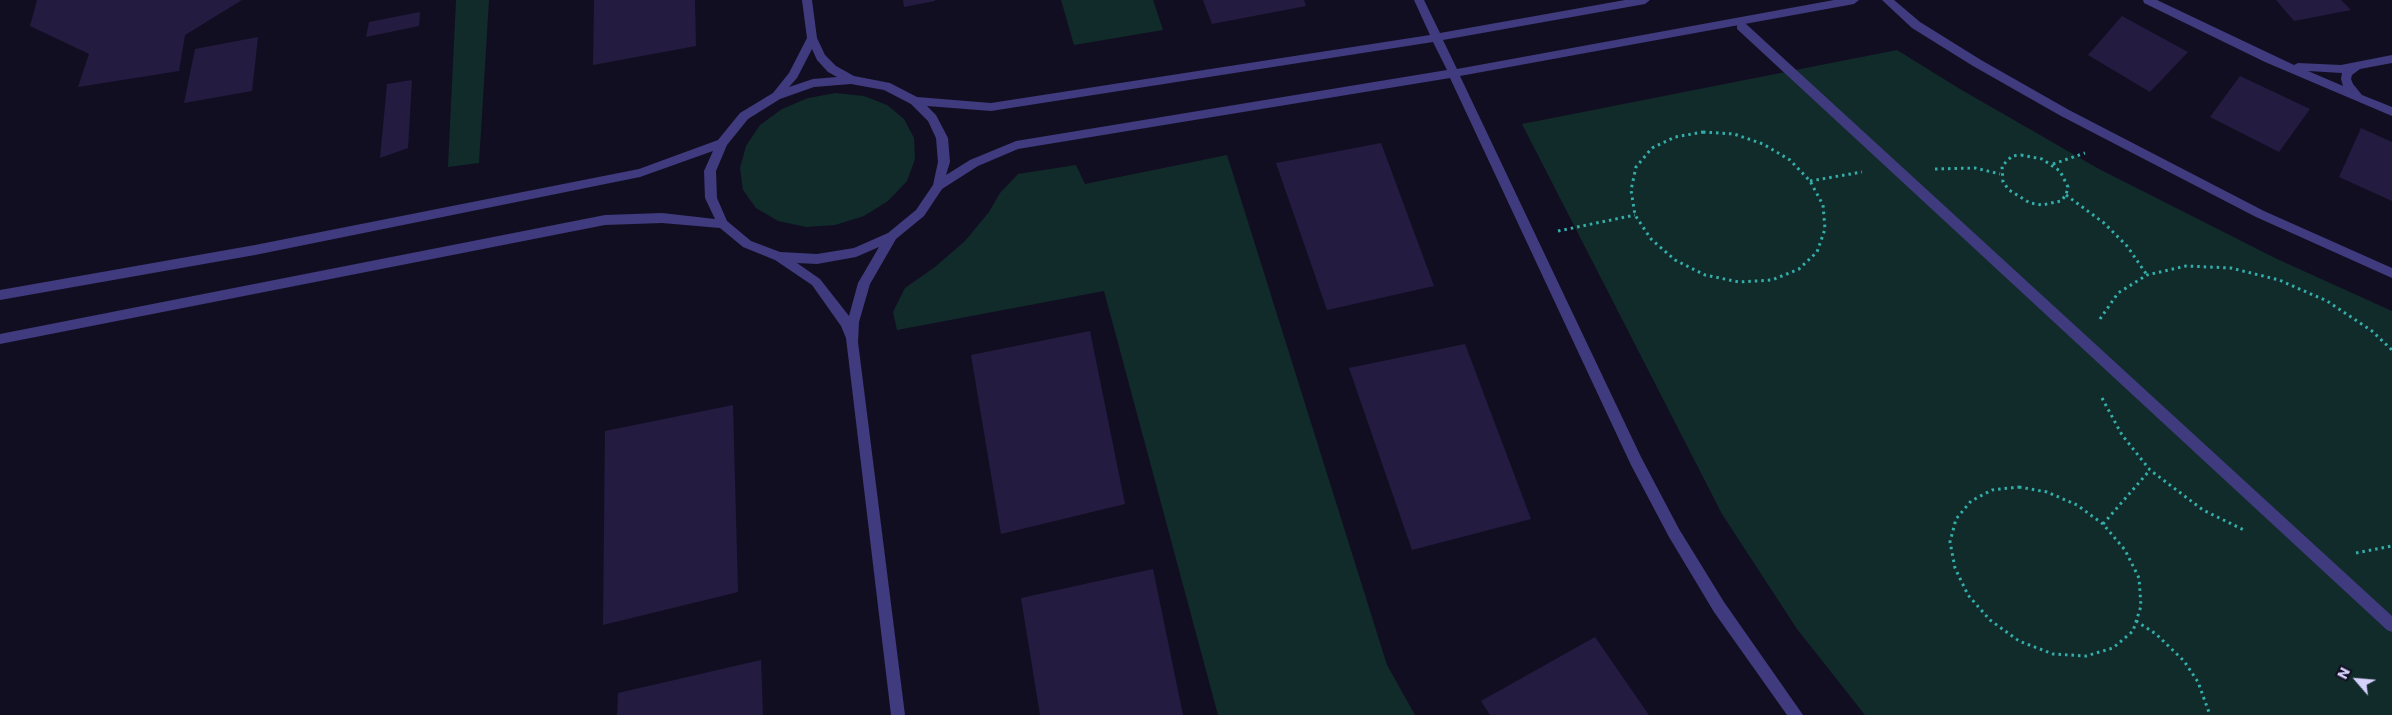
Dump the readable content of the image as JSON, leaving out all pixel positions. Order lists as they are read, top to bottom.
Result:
{
  "north": "top left"
}
